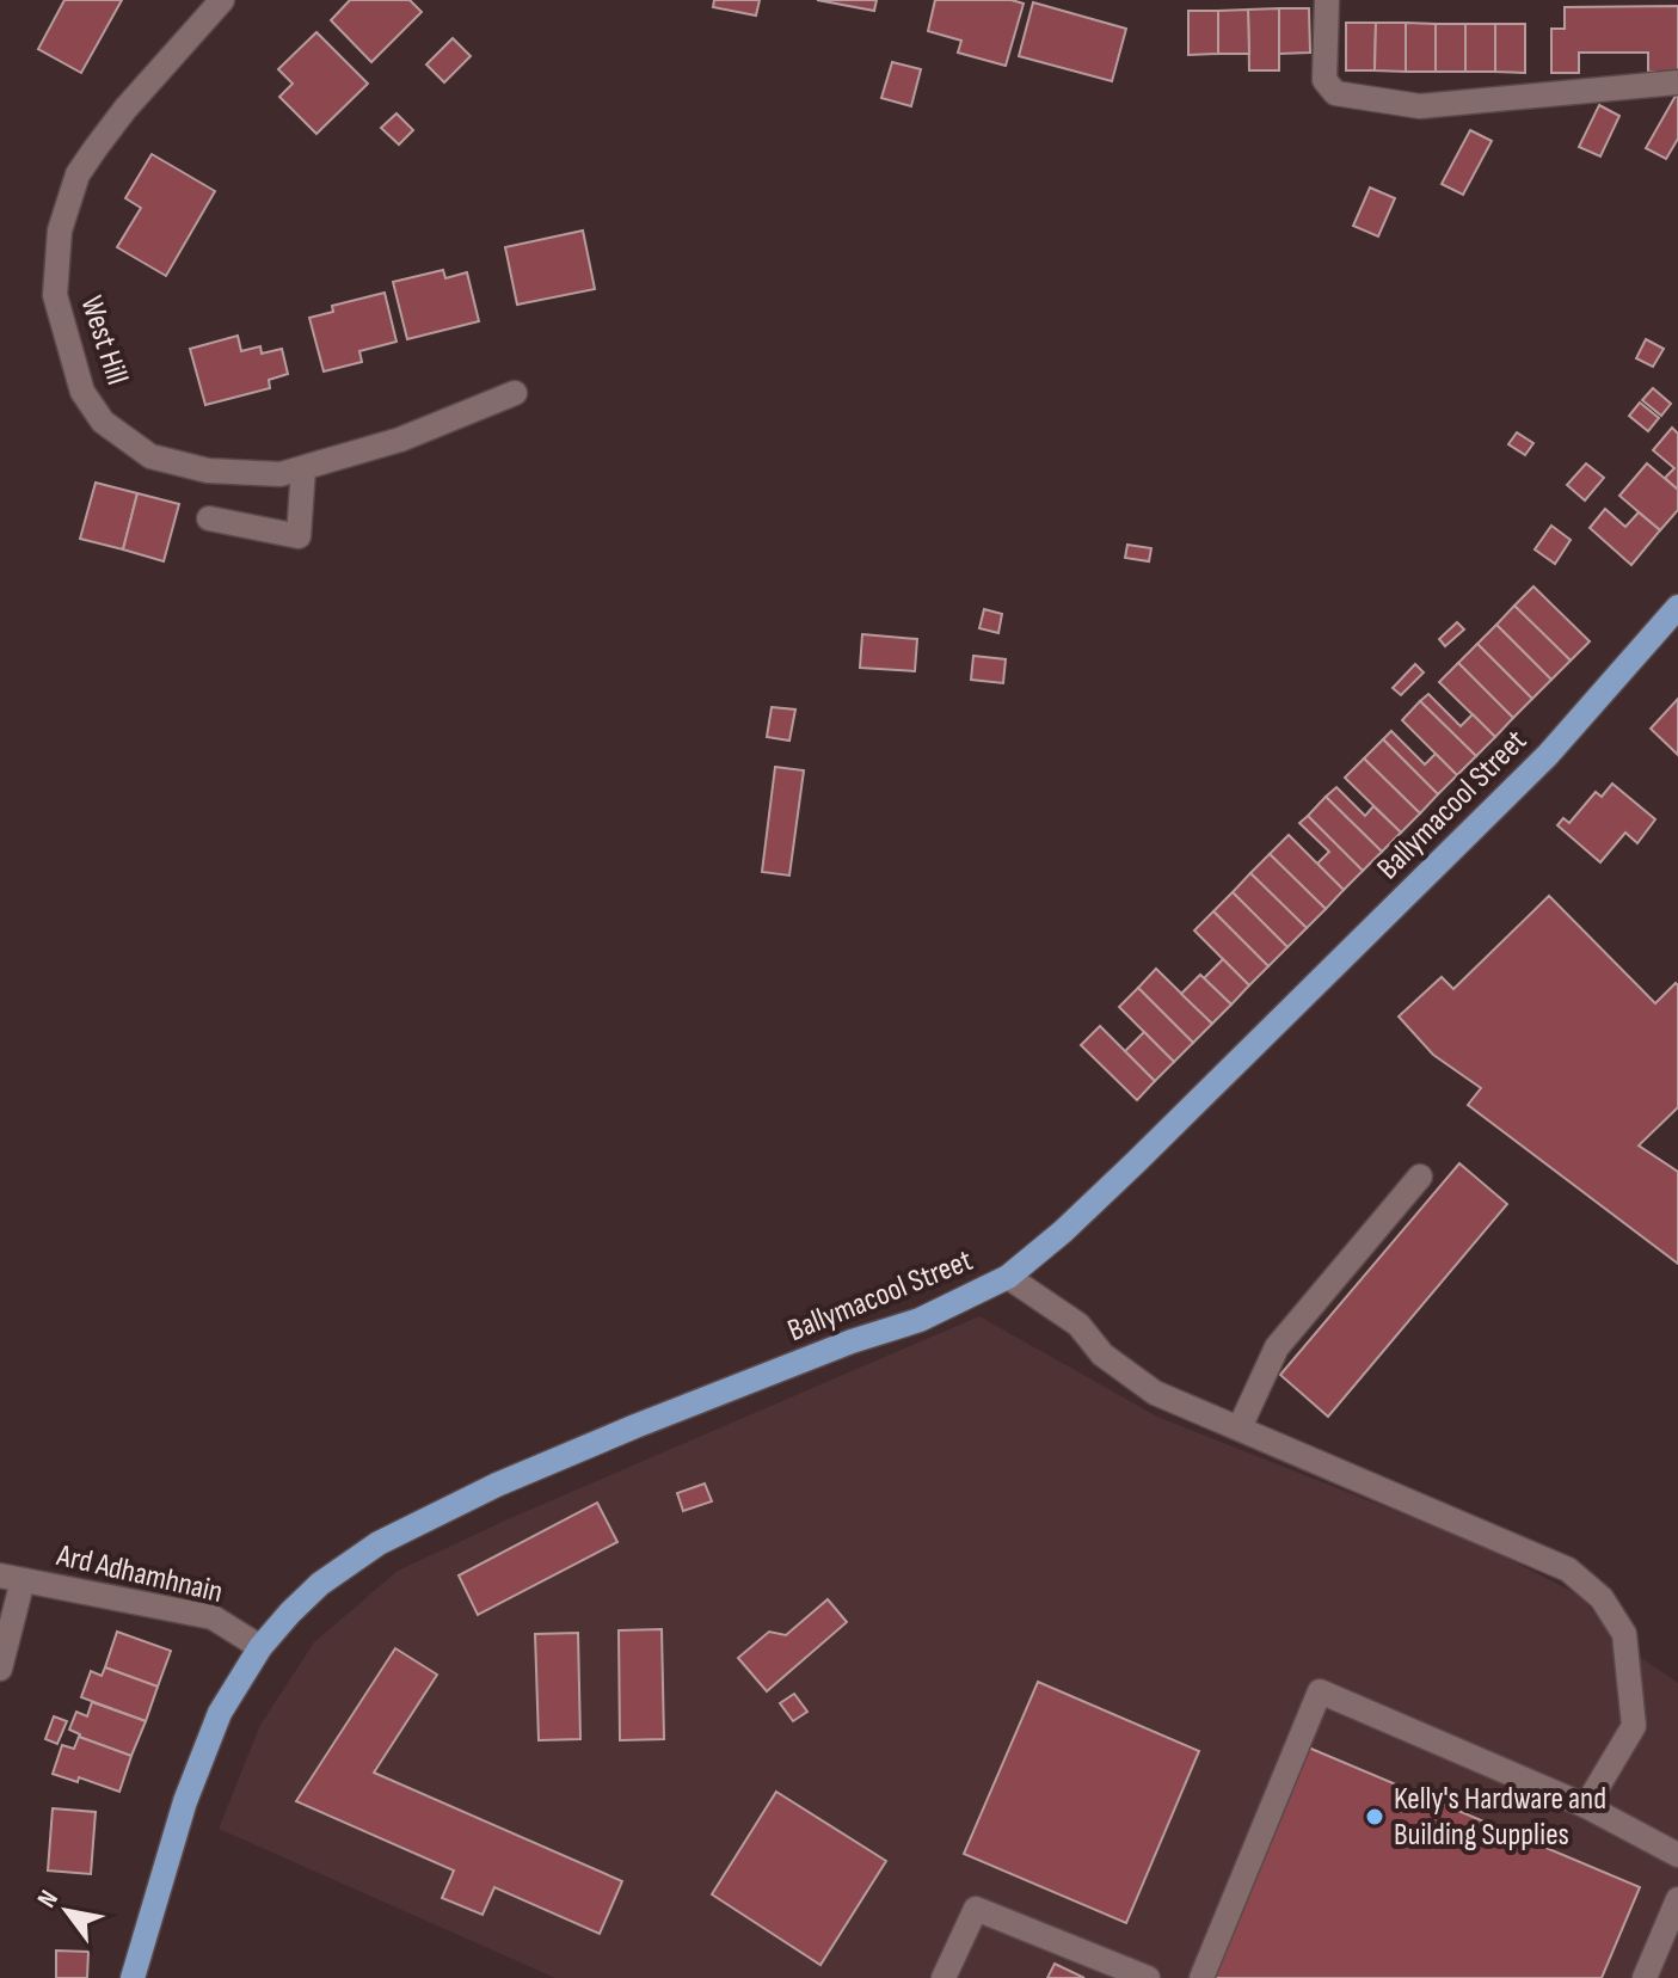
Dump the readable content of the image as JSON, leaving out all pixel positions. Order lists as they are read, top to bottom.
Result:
{
  "streets": {
    "main road": ["Ballymacool Street"],
    "street": ["West Hill", "Ard Adhamhnain"]
  },
  "crossings": [
    ["Ballymacool Street", "Ard Adhamhnain"]
  ],
  "places": ["Kelly's Hardware and Building Supplies"],
  "north": "top left"
}
